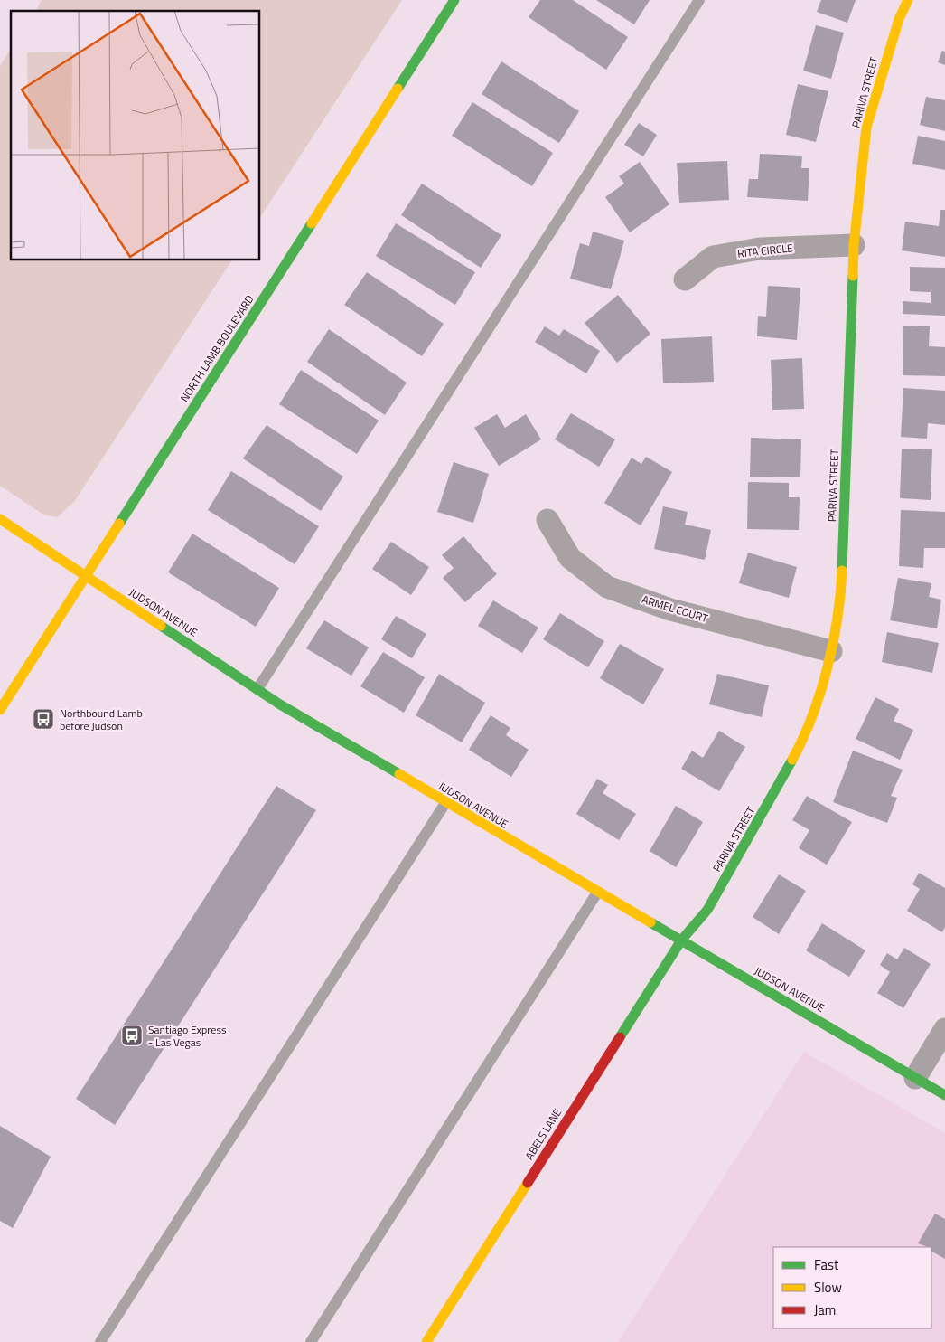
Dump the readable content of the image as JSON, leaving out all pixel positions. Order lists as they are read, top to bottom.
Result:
{
  "streets": {
    "street": [
      "PARIVA STREET",
      "RITA CIRCLE",
      "NORTH LAMB BOULEVARD",
      "ARMEL COURT",
      "JUDSON AVENUE",
      "ABELS LANE"
    ]
  },
  "crossings": [
    ["PARIVA STREET", "RITA CIRCLE"],
    ["PARIVA STREET", "ARMEL COURT"],
    ["PARIVA STREET", "JUDSON AVENUE"],
    ["PARIVA STREET", "ABELS LANE"],
    ["NORTH LAMB BOULEVARD", "JUDSON AVENUE"],
    ["JUDSON AVENUE", "ABELS LANE"]
  ],
  "places": {
    "bus stop": ["Northbound Lamb before Judson", "Santiago Express - Las Vegas"]
  },
  "legend": ["Fast", "Slow", "Jam"]
}
